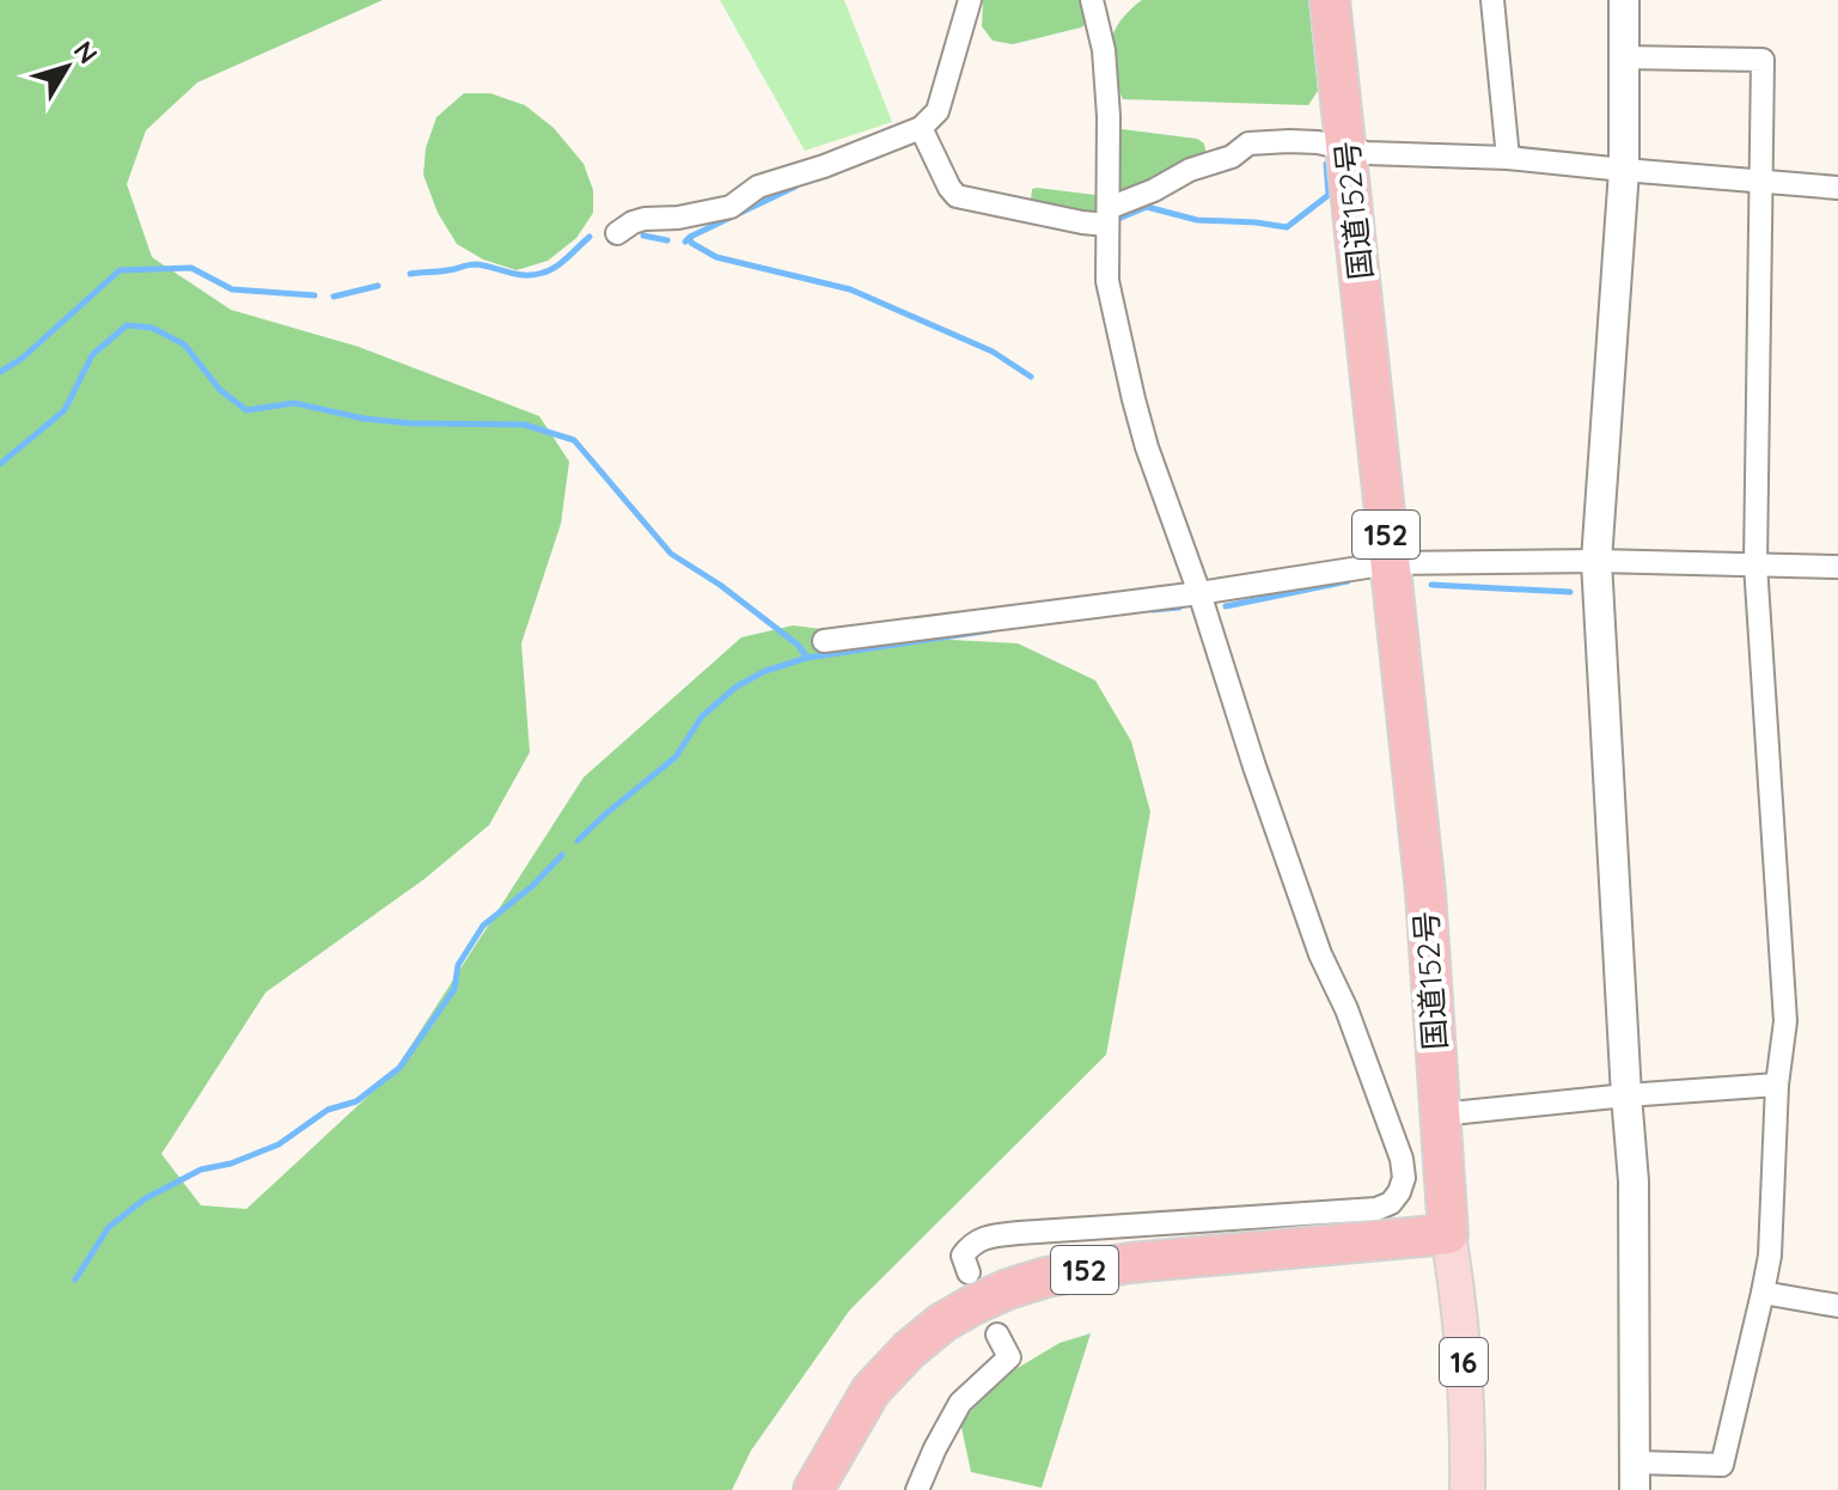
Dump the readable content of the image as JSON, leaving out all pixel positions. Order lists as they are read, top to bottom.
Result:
{
  "streets": {
    "highway": ["国道152号", "152"],
    "main road": ["16"]
  },
  "crossings": [
    ["国道152号", "152"],
    ["国道152号", "16"],
    ["152", "16"]
  ],
  "north": "top right"
}
